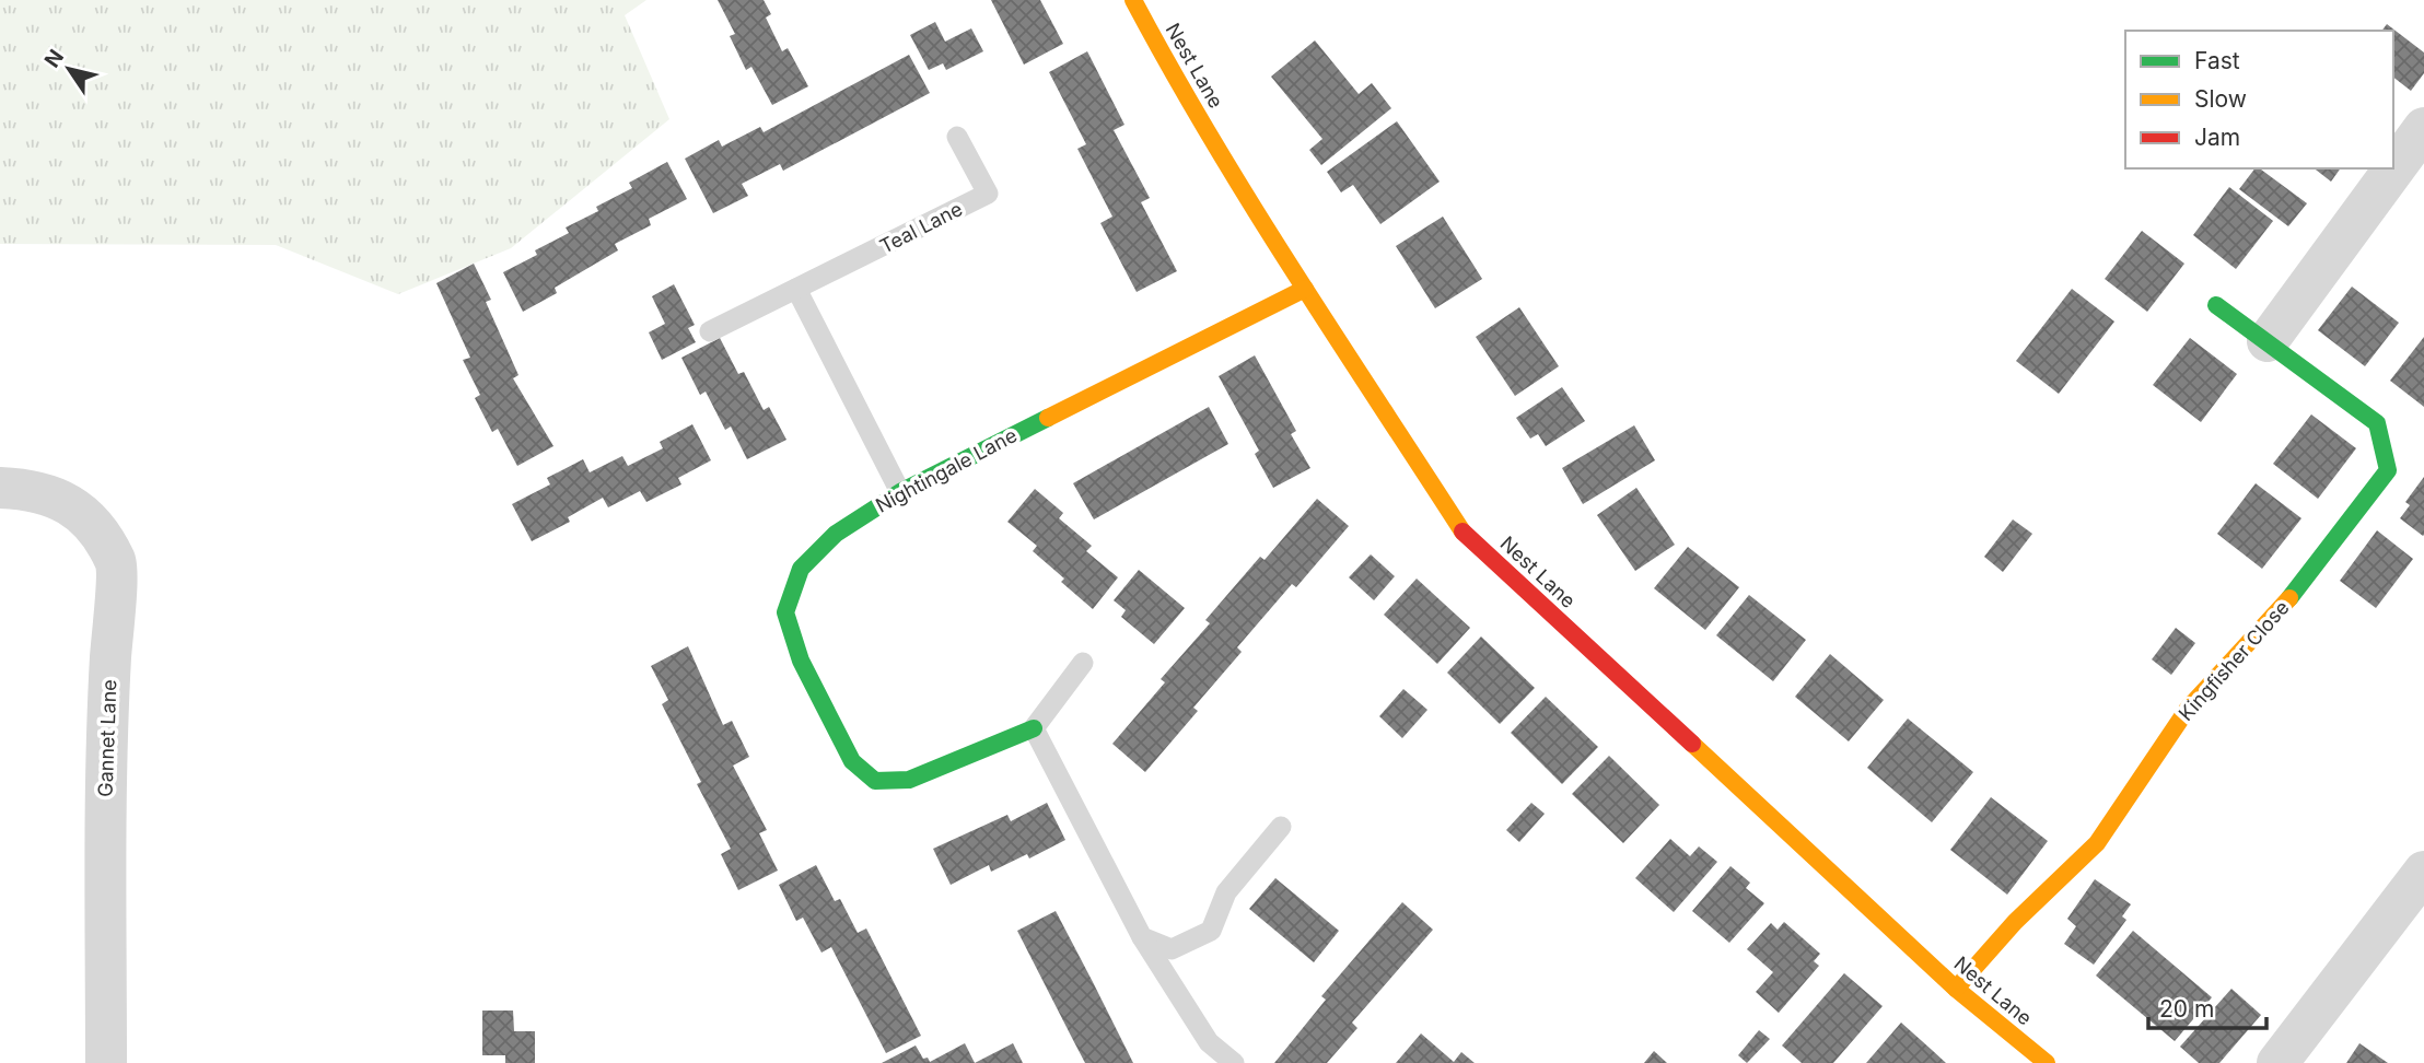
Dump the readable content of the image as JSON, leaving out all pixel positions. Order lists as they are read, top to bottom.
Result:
{
  "streets": {
    "street": [
      "Nest Lane",
      "Nightingale Lane",
      "Kingfisher Close",
      "Gannet Lane"
    ],
    "lane": ["Teal Lane"]
  },
  "crossings": [
    ["Nest Lane", "Nightingale Lane"],
    ["Nest Lane", "Kingfisher Close"]
  ],
  "legend": ["Fast", "Slow", "Jam"],
  "scale_bar": "20 m",
  "north": "top left"
}
